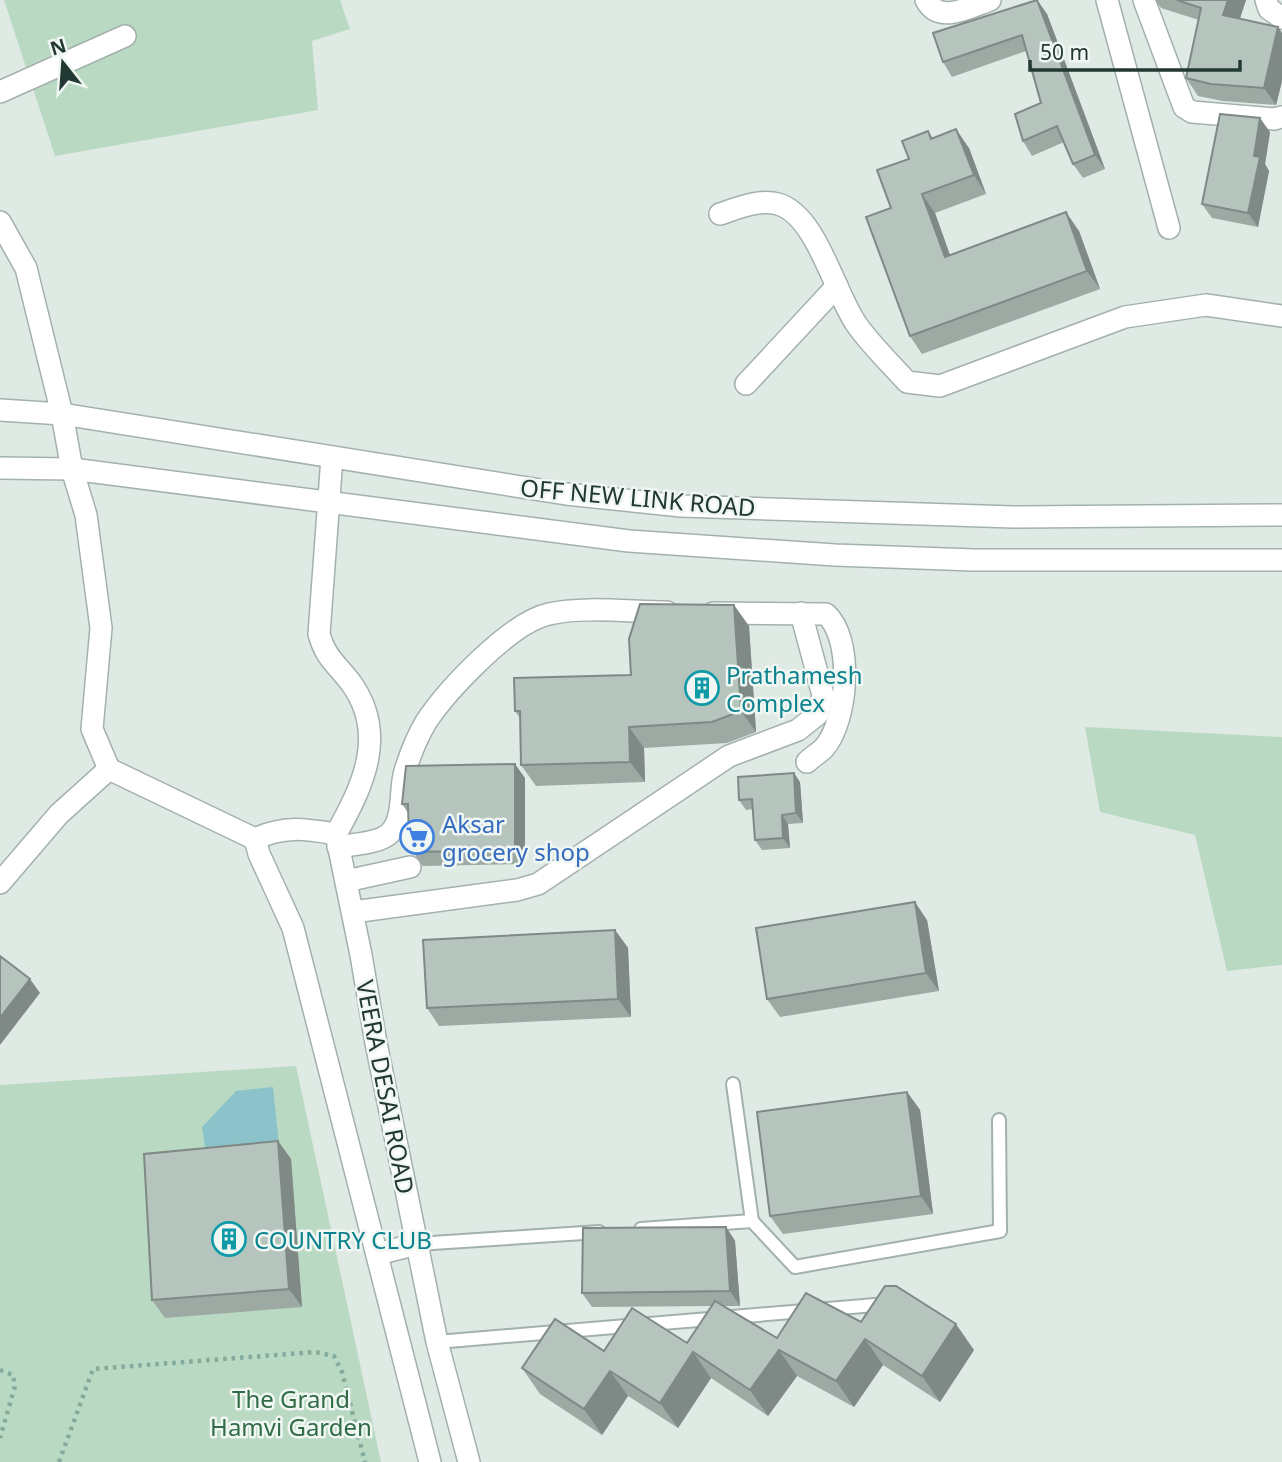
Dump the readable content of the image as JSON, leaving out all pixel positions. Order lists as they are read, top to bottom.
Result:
{
  "streets": {
    "street": ["OFF NEW LINK ROAD", "VEERA DESAI ROAD"]
  },
  "parks": ["The Grand Hamvi Garden"],
  "places": {
    "building": ["Prathamesh Complex", "COUNTRY CLUB"],
    "supermarket": ["Aksar grocery shop"]
  },
  "scale_bar": "50 m",
  "north": "top"
}
